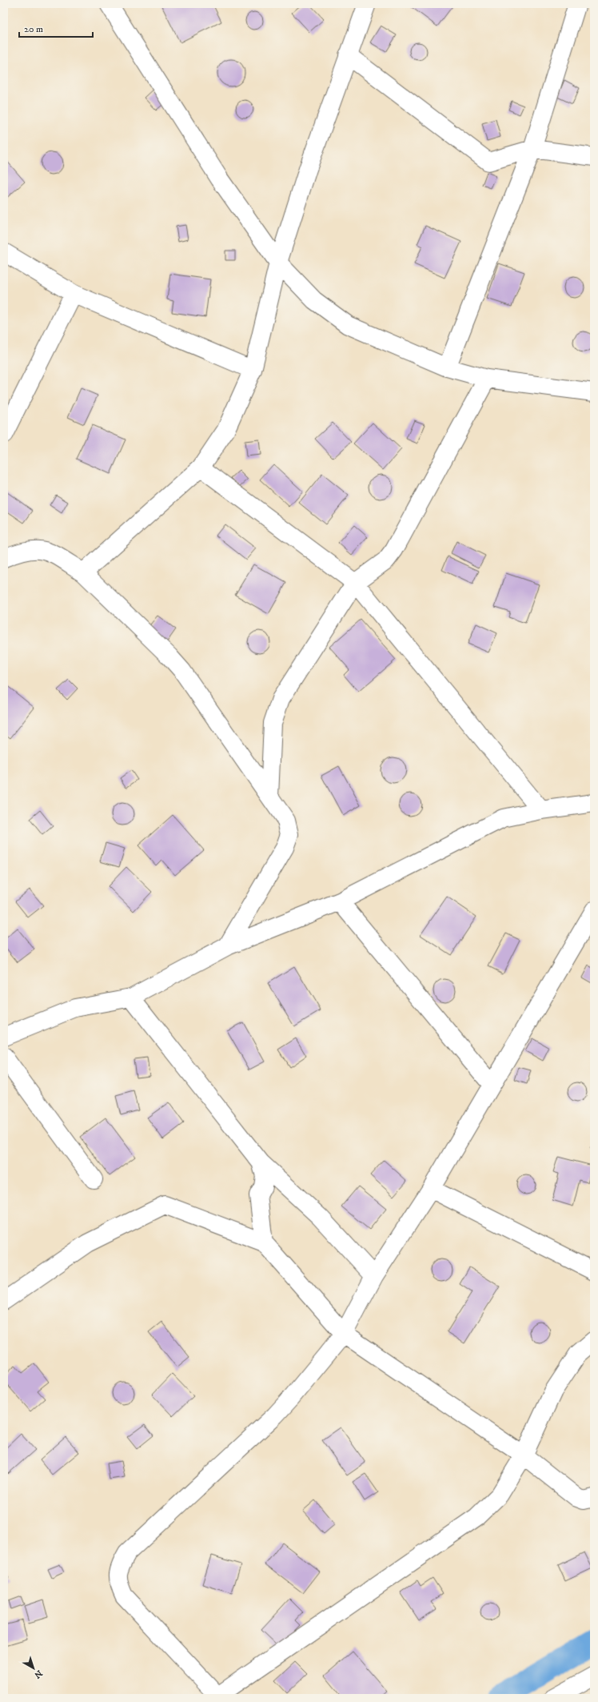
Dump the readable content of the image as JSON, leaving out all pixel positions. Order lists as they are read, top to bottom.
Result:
{
  "scale_bar": "20 m",
  "north": "bottom right"
}
